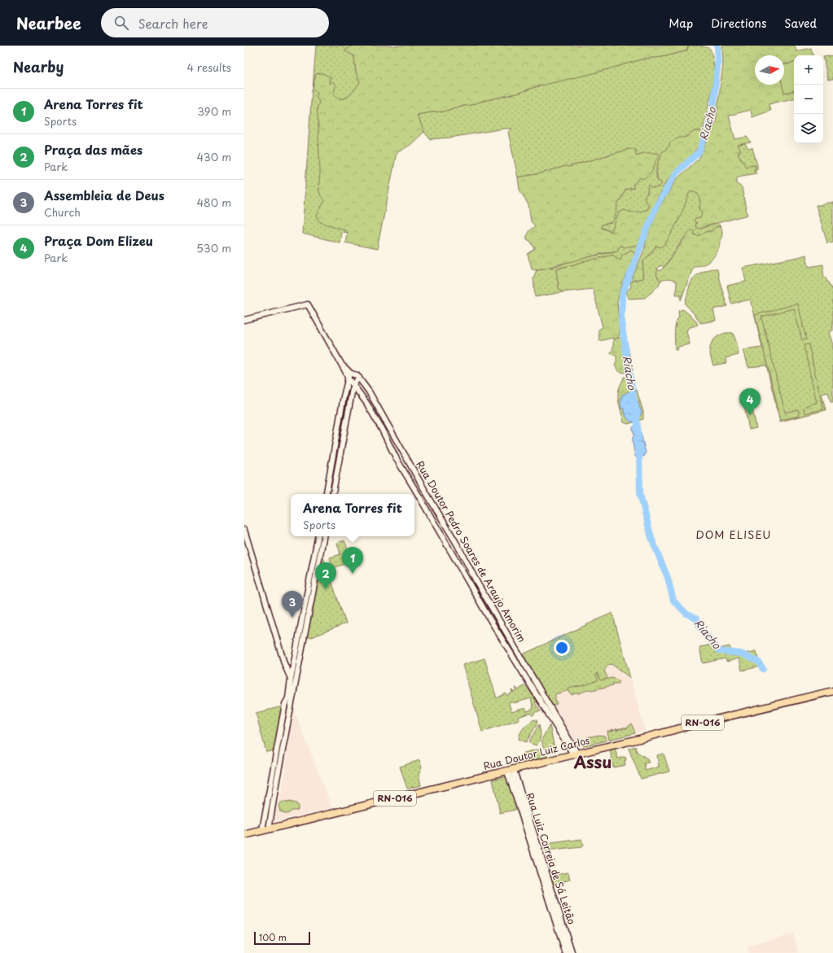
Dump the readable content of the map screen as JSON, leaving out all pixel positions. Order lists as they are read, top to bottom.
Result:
{
  "streets": {
    "main road": ["RN-016", "Rua Doutor Luiz Carlos", "Rua Luiz Correia de Sá Leitão"],
    "street": ["Rua Doutor Pedro Soares de Araujo Amorim"]
  },
  "crossings": [
    ["Rua Doutor Pedro Soares de Araujo Amorim", "Rua Doutor Luiz Carlos"],
    ["Rua Doutor Luiz Carlos", "Rua Luiz Correia de Sá Leitão"]
  ],
  "districts": ["DOM ELISEU", "Assu"],
  "water": ["Riacho"],
  "scale_bar": "100 m",
  "north": "right",
  "page": {
    "header": "Nearbee",
    "search": "Search here",
    "nav": ["Map", "Directions", "Saved"],
    "heading": ["Nearby", "4 results"],
    "map_buttons": ["+", "−"],
    "list": [
      {
        "mark": "1",
        "name": "Arena Torres fit",
        "note": "Sports",
        "value": "390 m"
      },
      {
        "mark": "2",
        "name": "Praça das mães",
        "note": "Park",
        "value": "430 m"
      },
      {
        "mark": "3",
        "name": "Assembleia de Deus",
        "note": "Church",
        "value": "480 m"
      },
      {
        "mark": "4",
        "name": "Praça Dom Elizeu",
        "note": "Park",
        "value": "530 m"
      }
    ],
    "pins": [
      "4",
      "1",
      "2",
      "3"
    ],
    "popup": ["Arena Torres fit", "Sports"],
    "scale": "100 m"
  }
}
